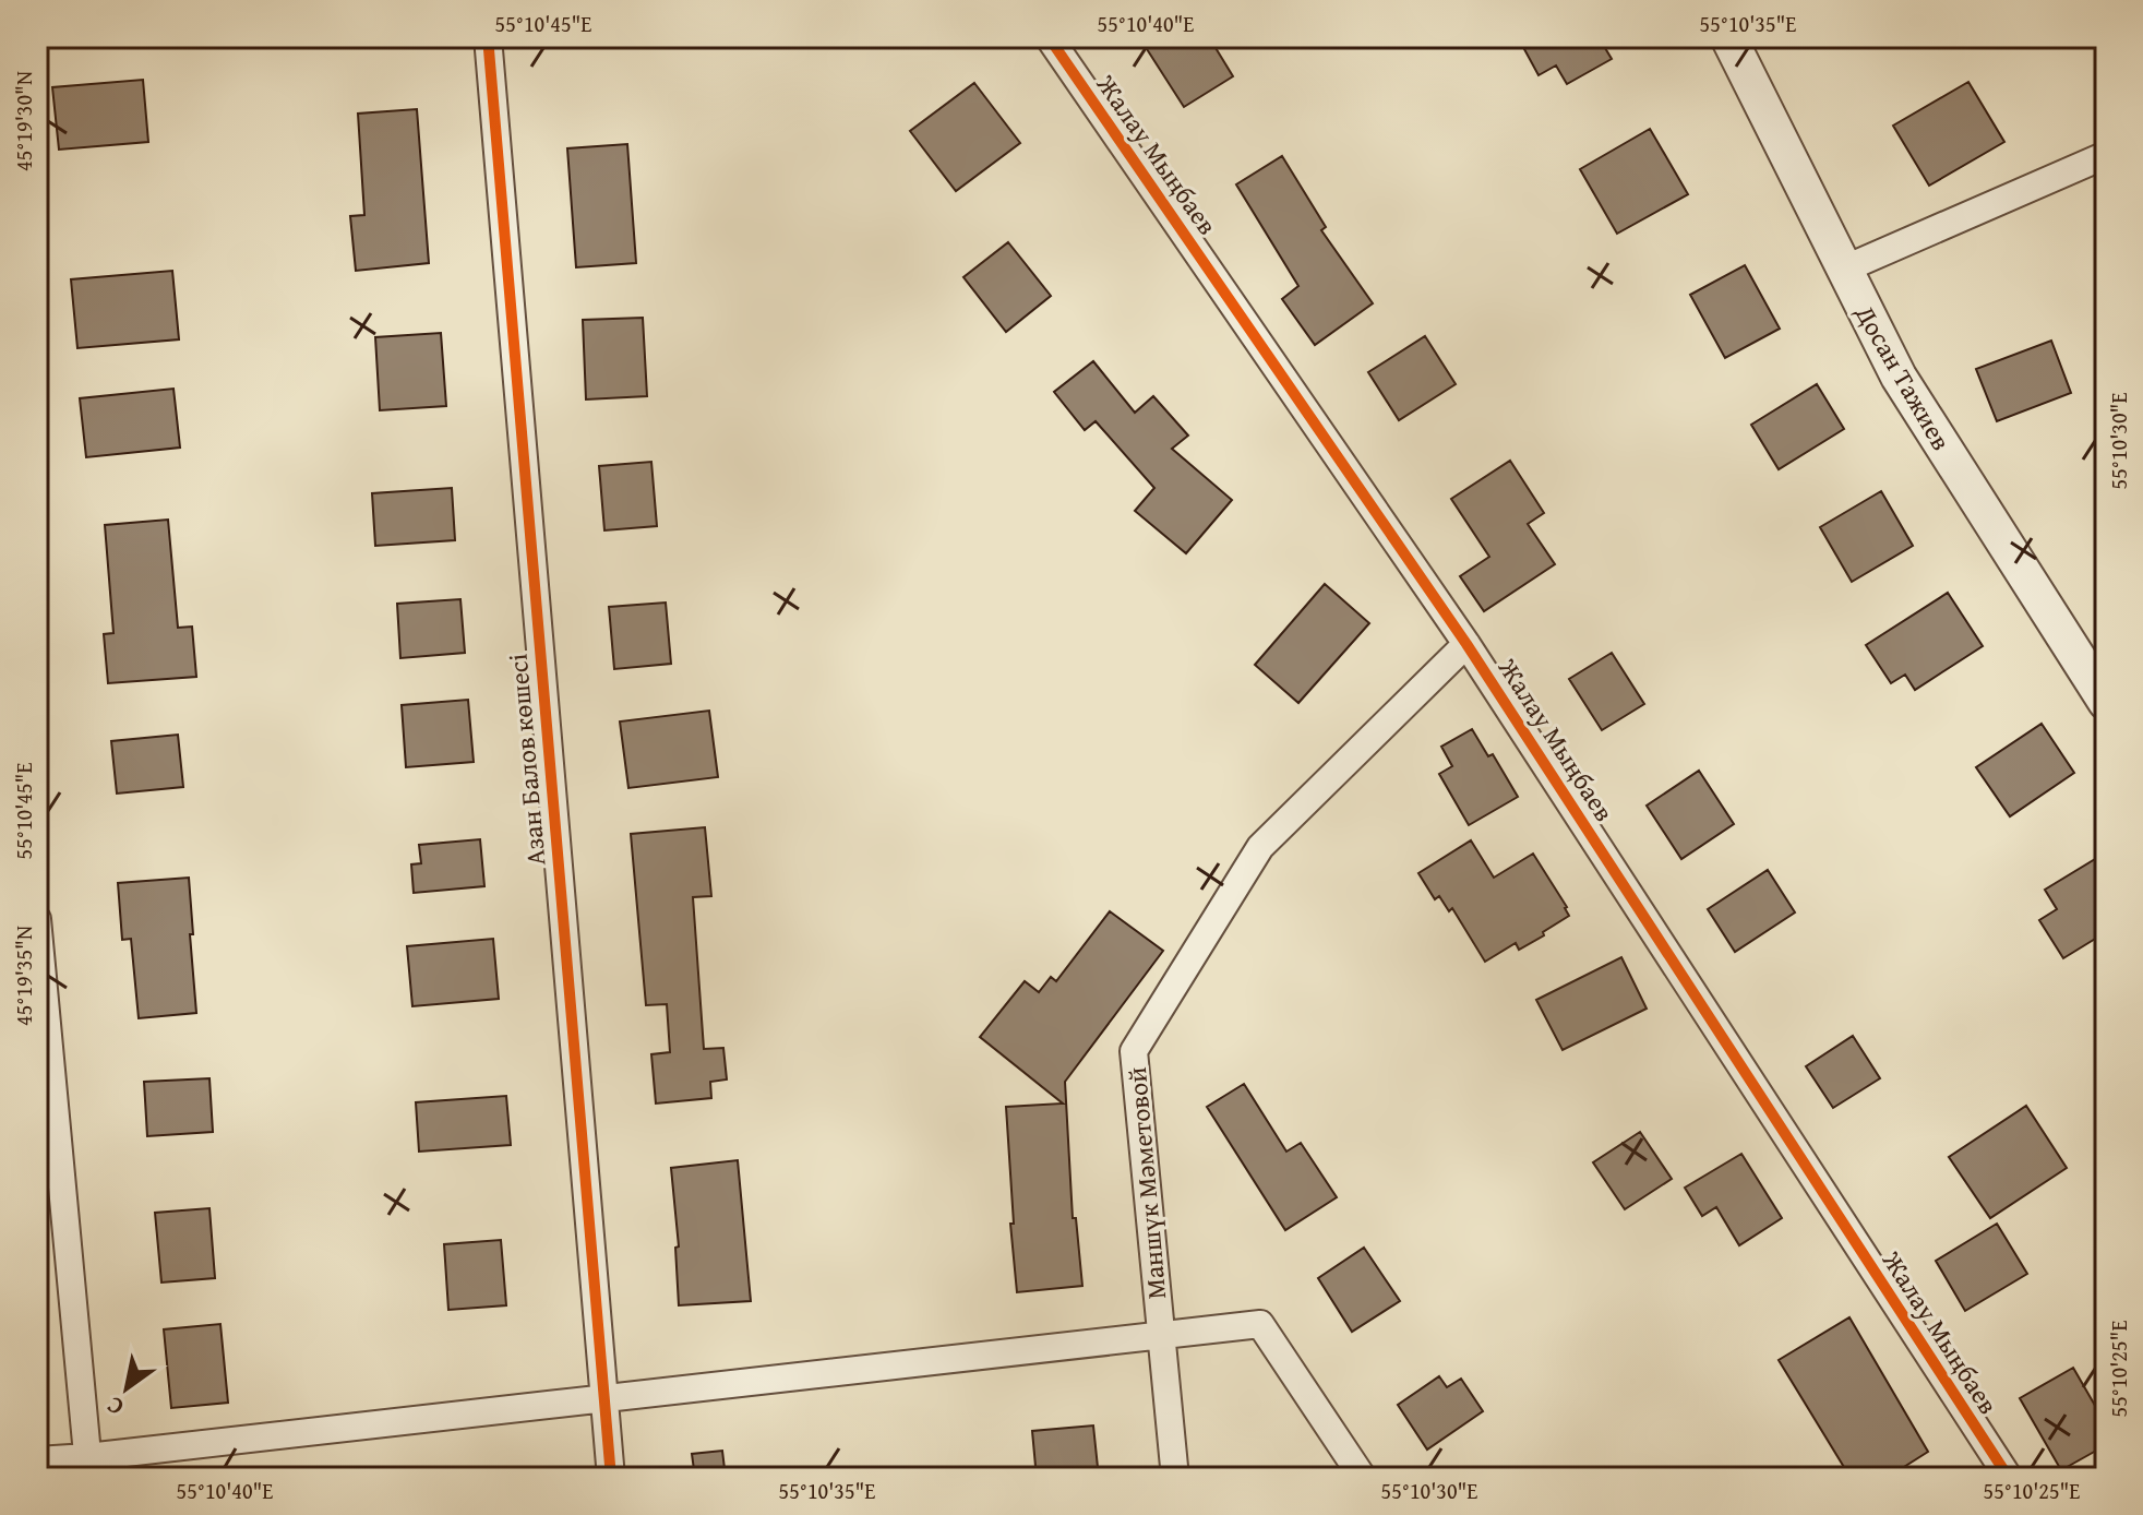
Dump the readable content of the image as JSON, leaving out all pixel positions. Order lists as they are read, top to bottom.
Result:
{
  "streets": {
    "street": [
      "Жалау Мыңбаев",
      "Досан Тажиев",
      "Азан Балов көшесі",
      "Маншүк Мәметовой"
    ]
  },
  "crossings": [
    ["Жалау Мыңбаев", "Маншүк Мәметовой"]
  ],
  "north": "bottom left",
  "coordinates": [
    "55°10'45\"E",
    "55°10'40\"E",
    "55°10'35\"E",
    "45°19'30\"N",
    "55°10'30\"E",
    "45°19'35\"N",
    "55°10'25\"E"
  ]
}
